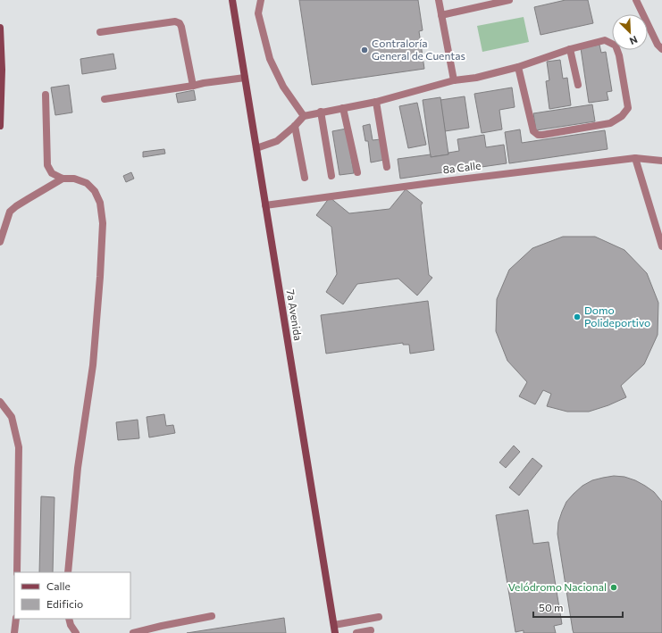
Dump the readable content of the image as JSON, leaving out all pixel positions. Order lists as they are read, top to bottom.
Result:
{
  "streets": {
    "main road": ["7a Avenida"],
    "street": ["8a Calle"]
  },
  "crossings": [
    ["8a Calle", "7a Avenida"]
  ],
  "places": ["Contraloría General de Cuentas", "Domo Polideportivo", "Velódromo Nacional"],
  "legend": ["Calle", "Edificio"],
  "scale_bar": "50 m",
  "north": "bottom right"
}
